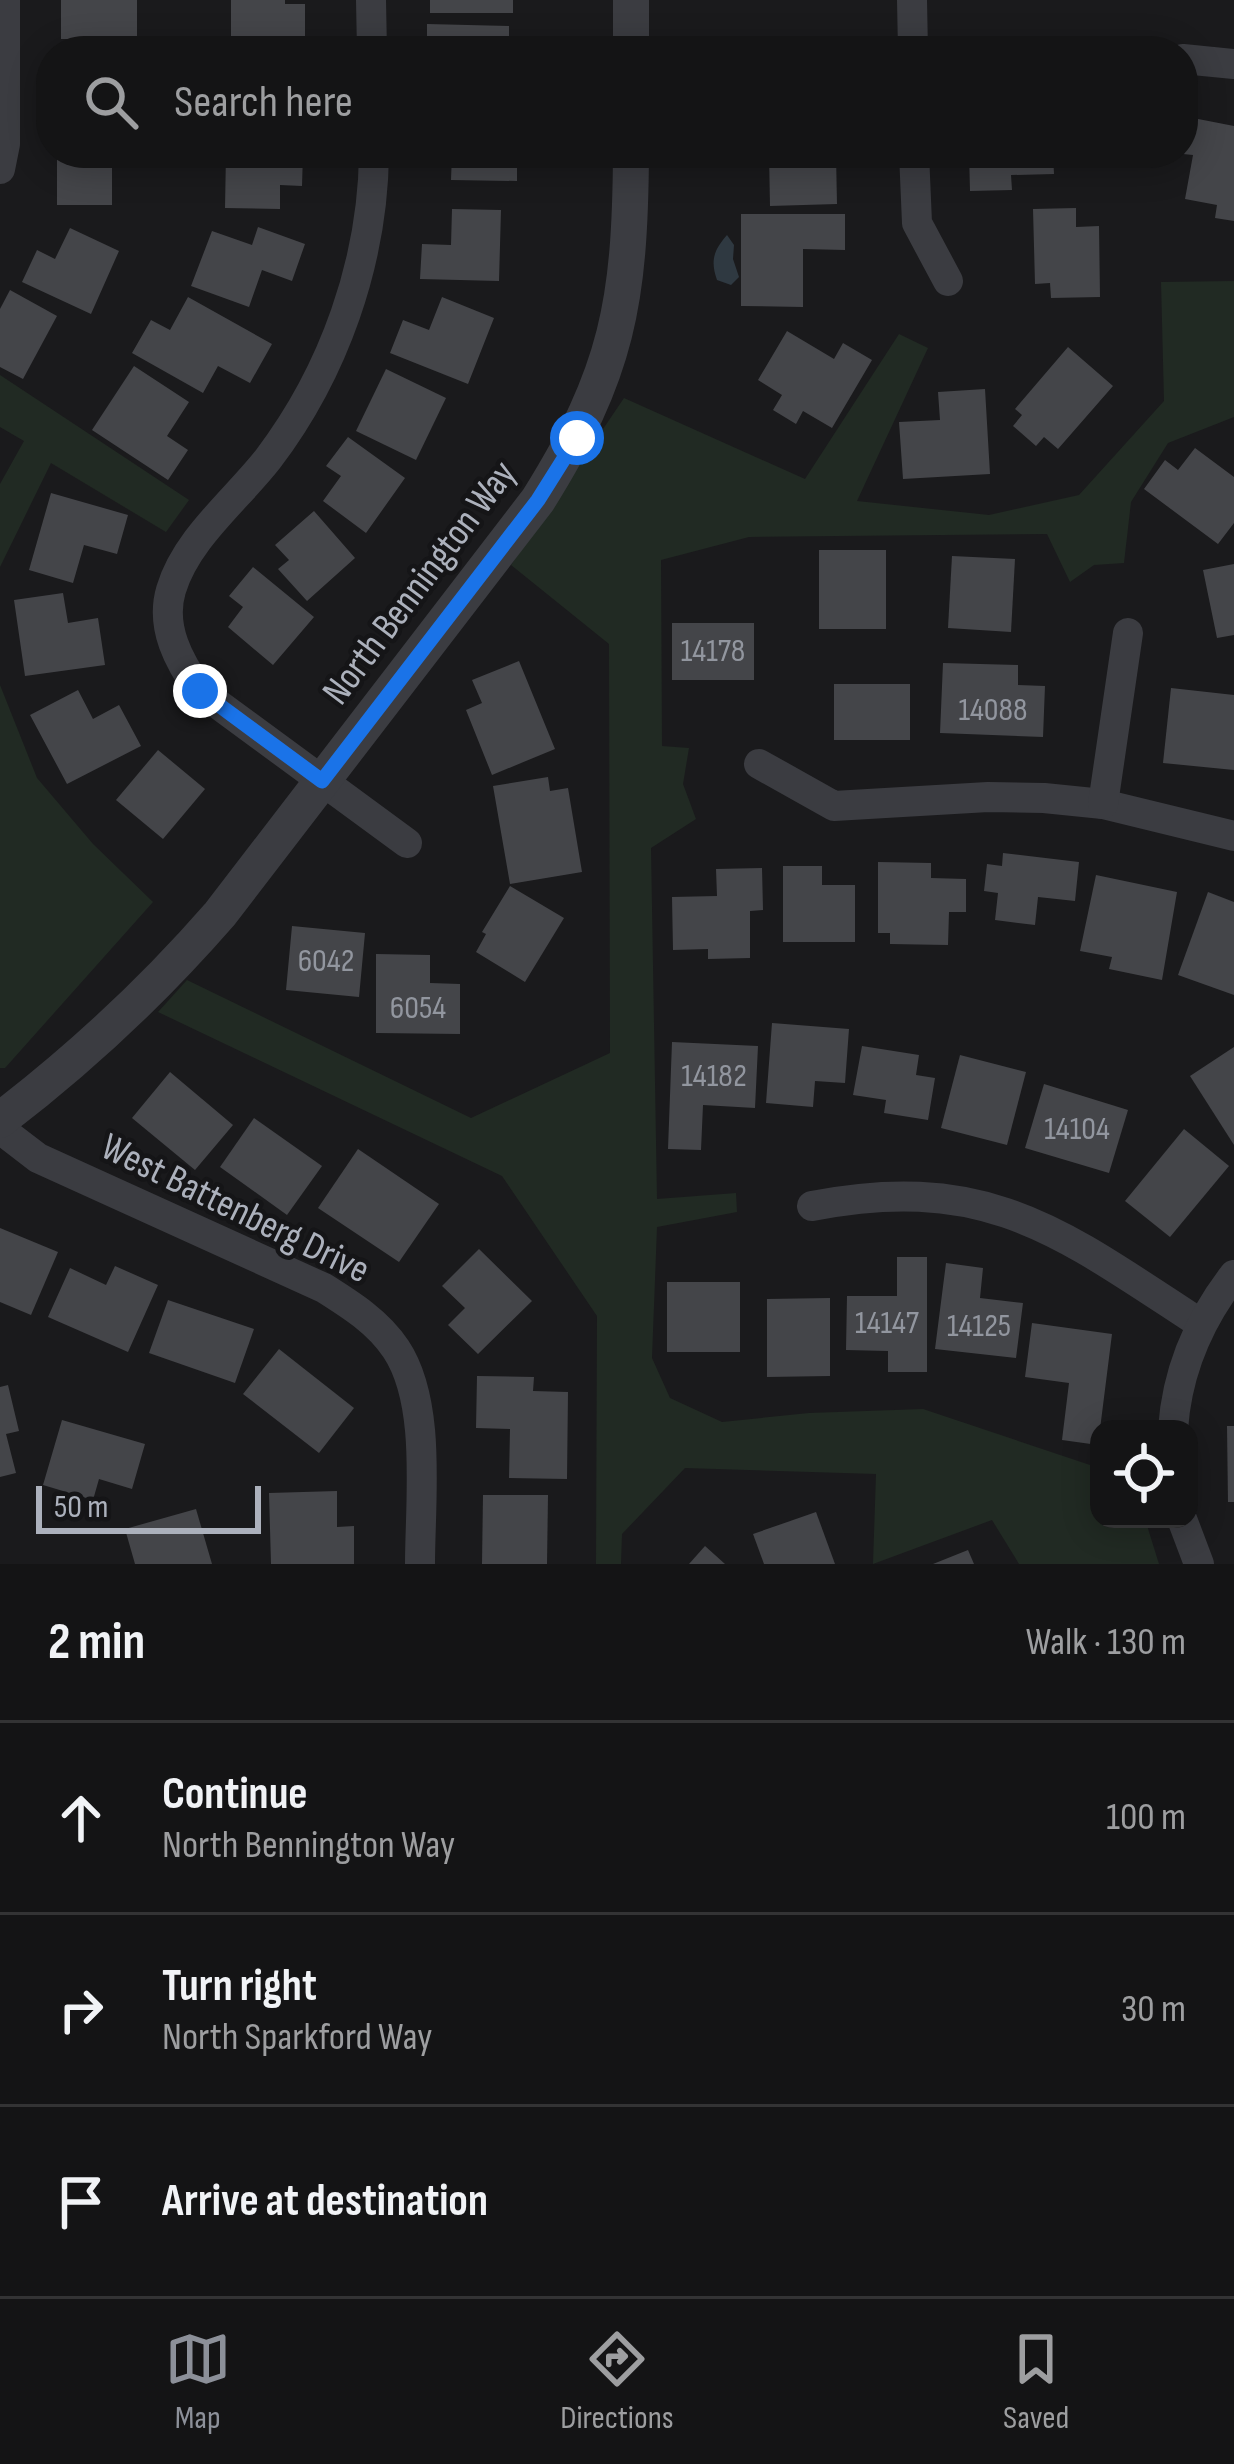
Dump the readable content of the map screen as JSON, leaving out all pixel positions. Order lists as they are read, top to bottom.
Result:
{
  "streets": {
    "street": ["North Bennington Way", "West Battenberg Drive"]
  },
  "crossings": [
    ["North Bennington Way", "West Battenberg Drive"]
  ],
  "house_numbers": [
    "14178",
    "14088",
    "6042",
    "6054",
    "14182",
    "14104",
    "14147",
    "14125"
  ],
  "scale_bar": "50 m",
  "page": {
    "search": "Search here",
    "scale": "50 m",
    "heading": ["2 min", "Walk · 130 m"],
    "list": [
      ["Continue", "North Bennington Way", "100 m"],
      ["Turn right", "North Sparkford Way", "30 m"],
      "Arrive at destination"
    ],
    "nav": ["Map", "Directions", "Saved"]
  }
}
